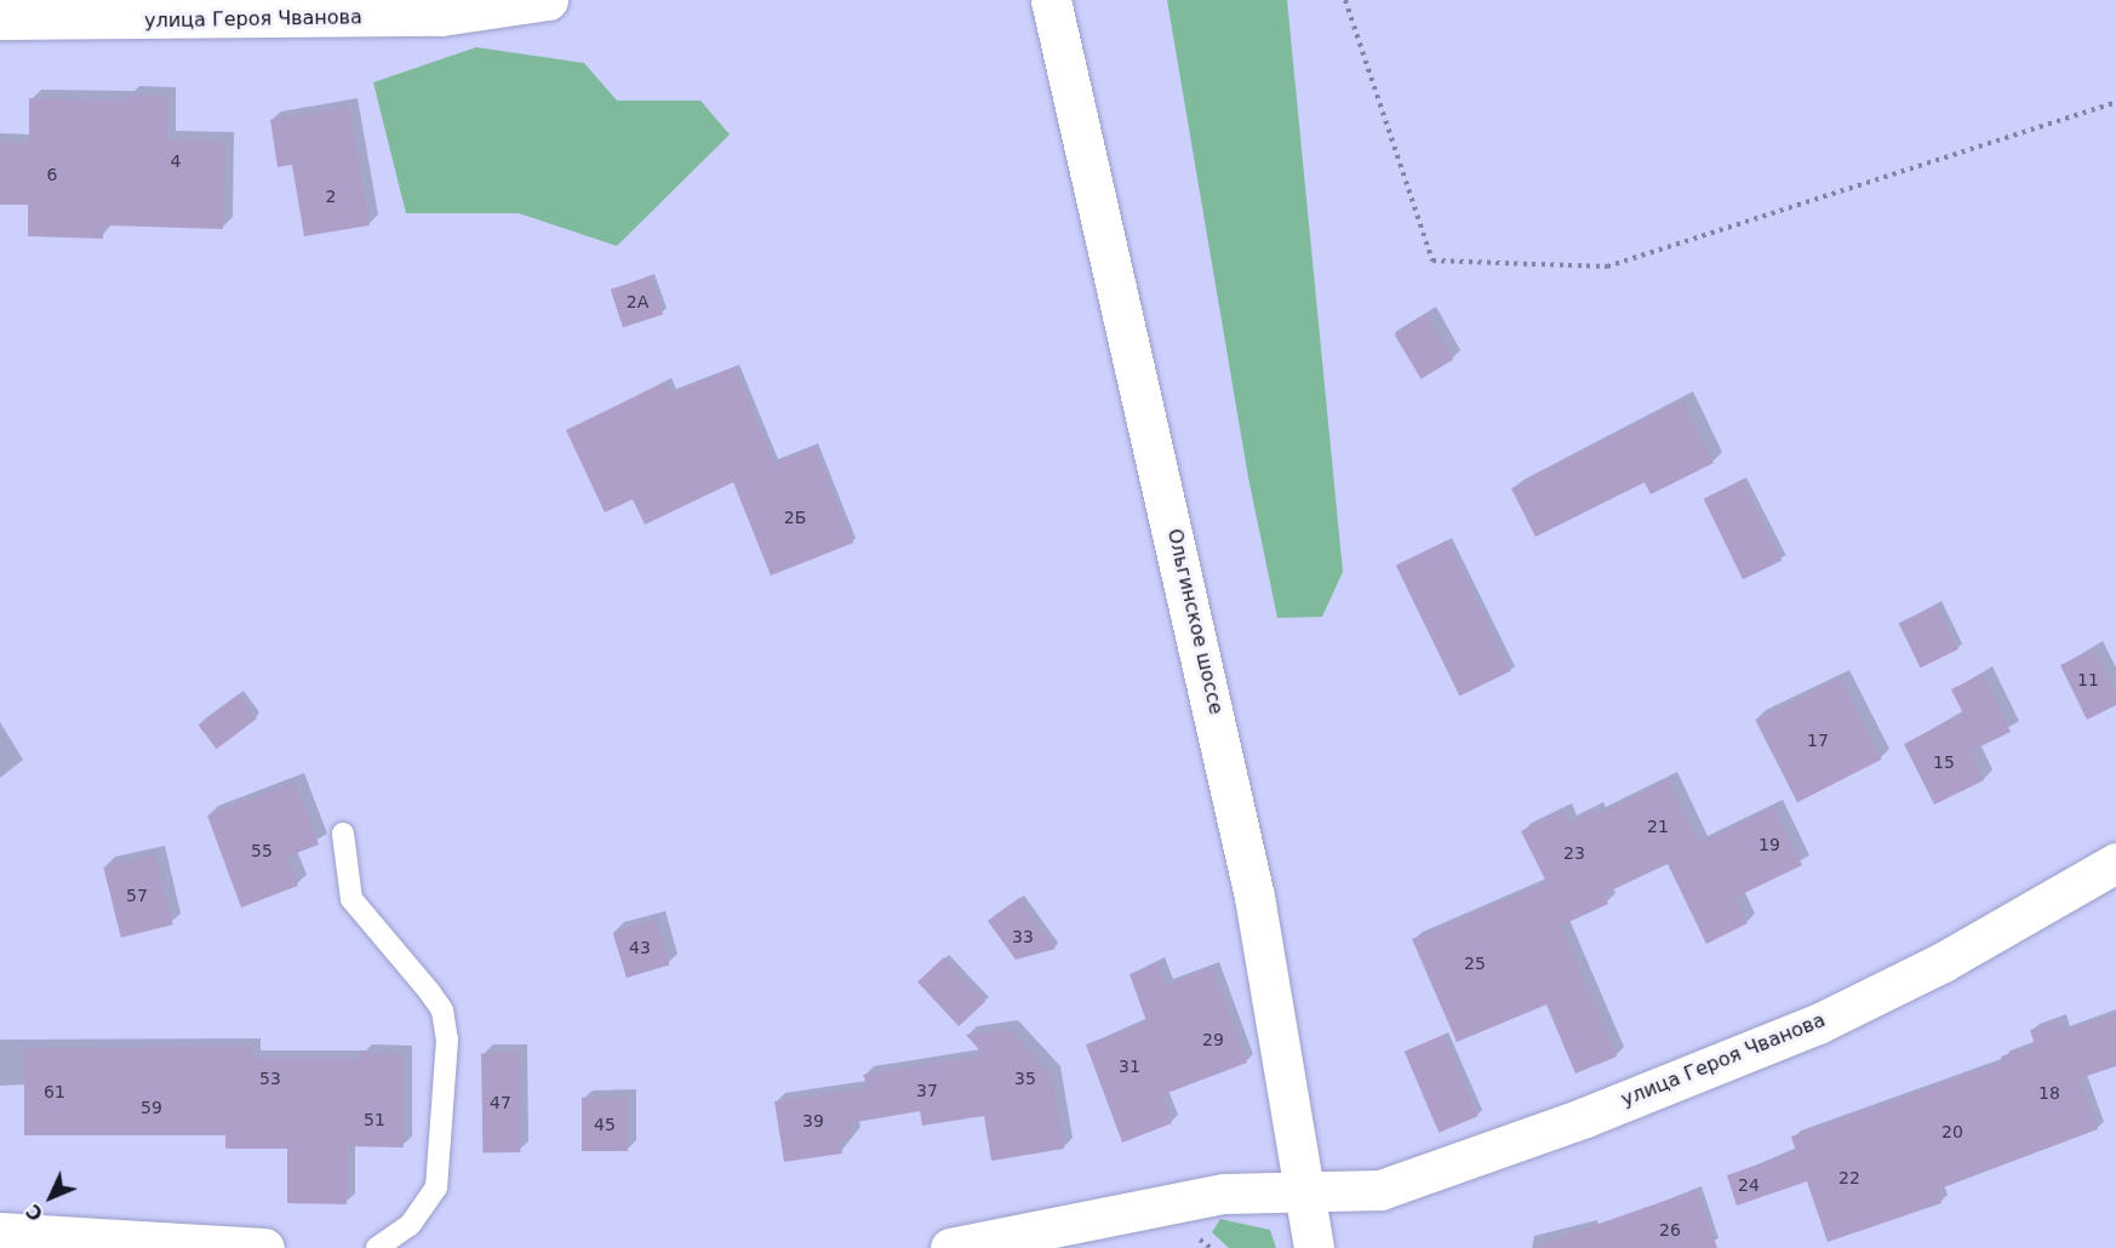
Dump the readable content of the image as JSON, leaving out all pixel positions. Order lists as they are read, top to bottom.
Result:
{
  "streets": {
    "street": ["улица Героя Чванова", "Ольгинское шоссе"]
  },
  "crossings": [
    ["улица Героя Чванова", "Ольгинское шоссе"]
  ],
  "house_numbers": [
    "4",
    "6",
    "2",
    "2А",
    "2Б",
    "11",
    "17",
    "15",
    "21",
    "19",
    "55",
    "23",
    "57",
    "33",
    "43",
    "25",
    "29",
    "31",
    "53",
    "35",
    "37",
    "61",
    "18",
    "47",
    "59",
    "51",
    "39",
    "45",
    "20",
    "22",
    "24",
    "26"
  ],
  "north": "bottom left"
}
